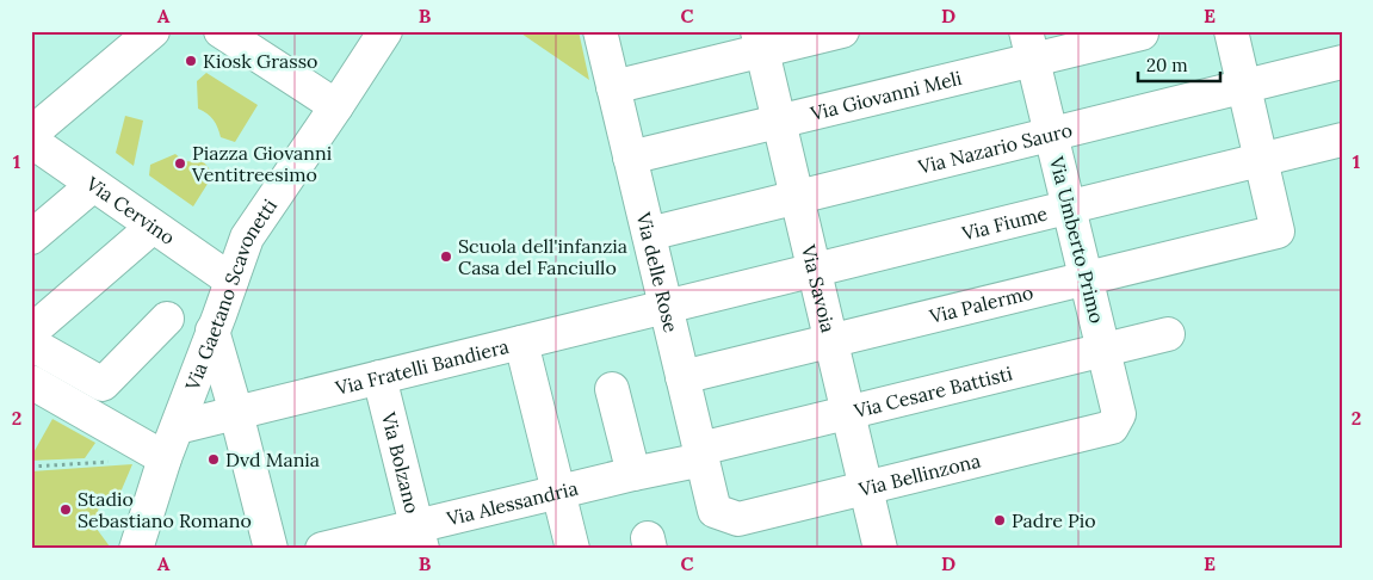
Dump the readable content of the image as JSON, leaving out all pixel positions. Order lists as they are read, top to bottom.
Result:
{
  "streets": {
    "street": [
      "Via Giovanni Meli",
      "Via Nazario Sauro",
      "Via Cervino",
      "Via Fiume",
      "Via Umberto Primo",
      "Via delle Rose",
      "Via Savoia",
      "Via Gaetano Scavonetti",
      "Via Palermo",
      "Via Fratelli Bandiera",
      "Via Cesare Battisti",
      "Via Bolzano",
      "Via Bellinzona",
      "Via Alessandria"
    ]
  },
  "crossings": [
    ["Via Giovanni Meli", "Via Umberto Primo"],
    ["Via Giovanni Meli", "Via delle Rose"],
    ["Via Giovanni Meli", "Via Savoia"],
    ["Via Nazario Sauro", "Via Umberto Primo"],
    ["Via Nazario Sauro", "Via delle Rose"],
    ["Via Nazario Sauro", "Via Savoia"],
    ["Via Cervino", "Via Gaetano Scavonetti"],
    ["Via Fiume", "Via Umberto Primo"],
    ["Via Fiume", "Via delle Rose"],
    ["Via Fiume", "Via Savoia"],
    ["Via Fiume", "Via Palermo"],
    ["Via Fiume", "Via Fratelli Bandiera"],
    ["Via Umberto Primo", "Via Palermo"],
    ["Via Umberto Primo", "Via Cesare Battisti"],
    ["Via Umberto Primo", "Via Bellinzona"],
    ["Via delle Rose", "Via Palermo"],
    ["Via delle Rose", "Via Fratelli Bandiera"],
    ["Via delle Rose", "Via Cesare Battisti"],
    ["Via delle Rose", "Via Bellinzona"],
    ["Via delle Rose", "Via Alessandria"],
    ["Via Savoia", "Via Palermo"],
    ["Via Savoia", "Via Cesare Battisti"],
    ["Via Savoia", "Via Bellinzona"],
    ["Via Gaetano Scavonetti", "Via Fratelli Bandiera"],
    ["Via Fratelli Bandiera", "Via Bolzano"],
    ["Via Cesare Battisti", "Via Alessandria"],
    ["Via Bolzano", "Via Alessandria"]
  ],
  "places": [
    "Kiosk Grasso",
    "Piazza Giovanni Ventitreesimo",
    "Scuola dell'infanzia Casa del Fanciullo",
    "Dvd Mania",
    "Stadio Sebastiano Romano",
    "Padre Pio"
  ],
  "scale_bar": "20 m",
  "grid": {
    "columns": [
      "A",
      "B",
      "C",
      "D",
      "E"
    ],
    "rows": ["1", "2"]
  }
}
